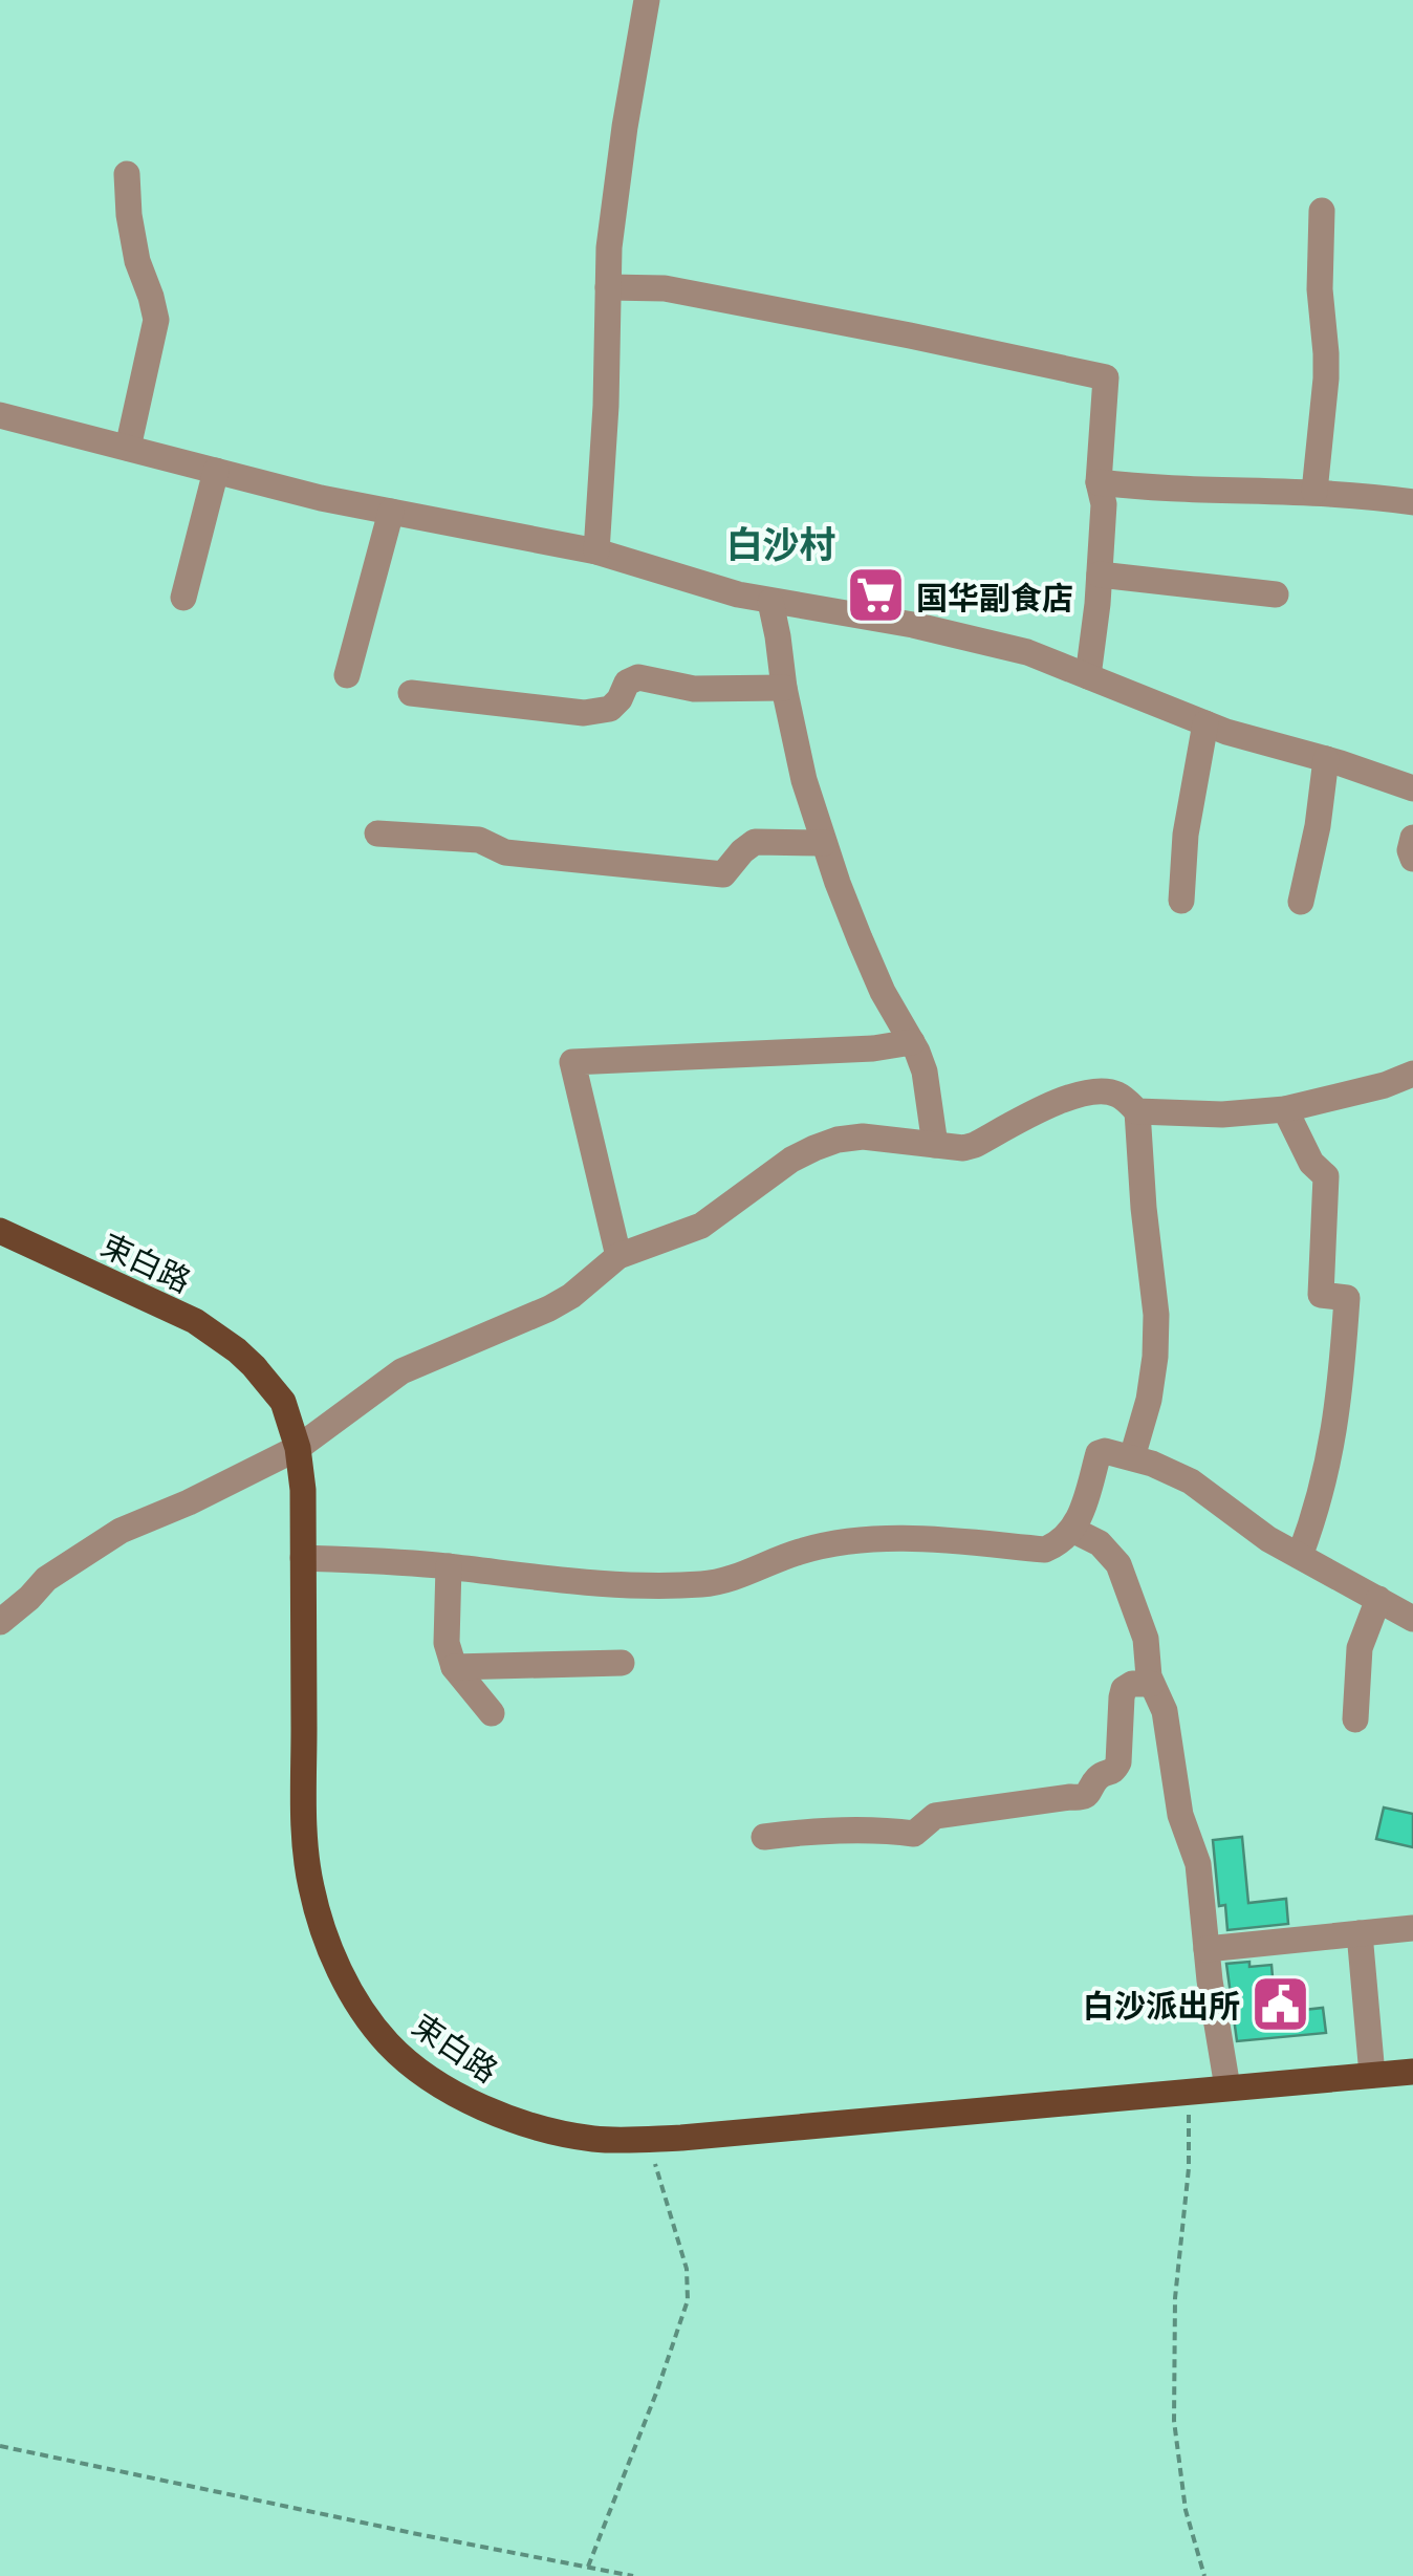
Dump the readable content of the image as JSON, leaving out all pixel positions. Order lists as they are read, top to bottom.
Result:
{
  "streets": {
    "main road": ["束白路"]
  },
  "districts": ["白沙村"],
  "places": {
    "supermarket": ["国华副食店"],
    "public building": ["白沙派出所"]
  }
}
